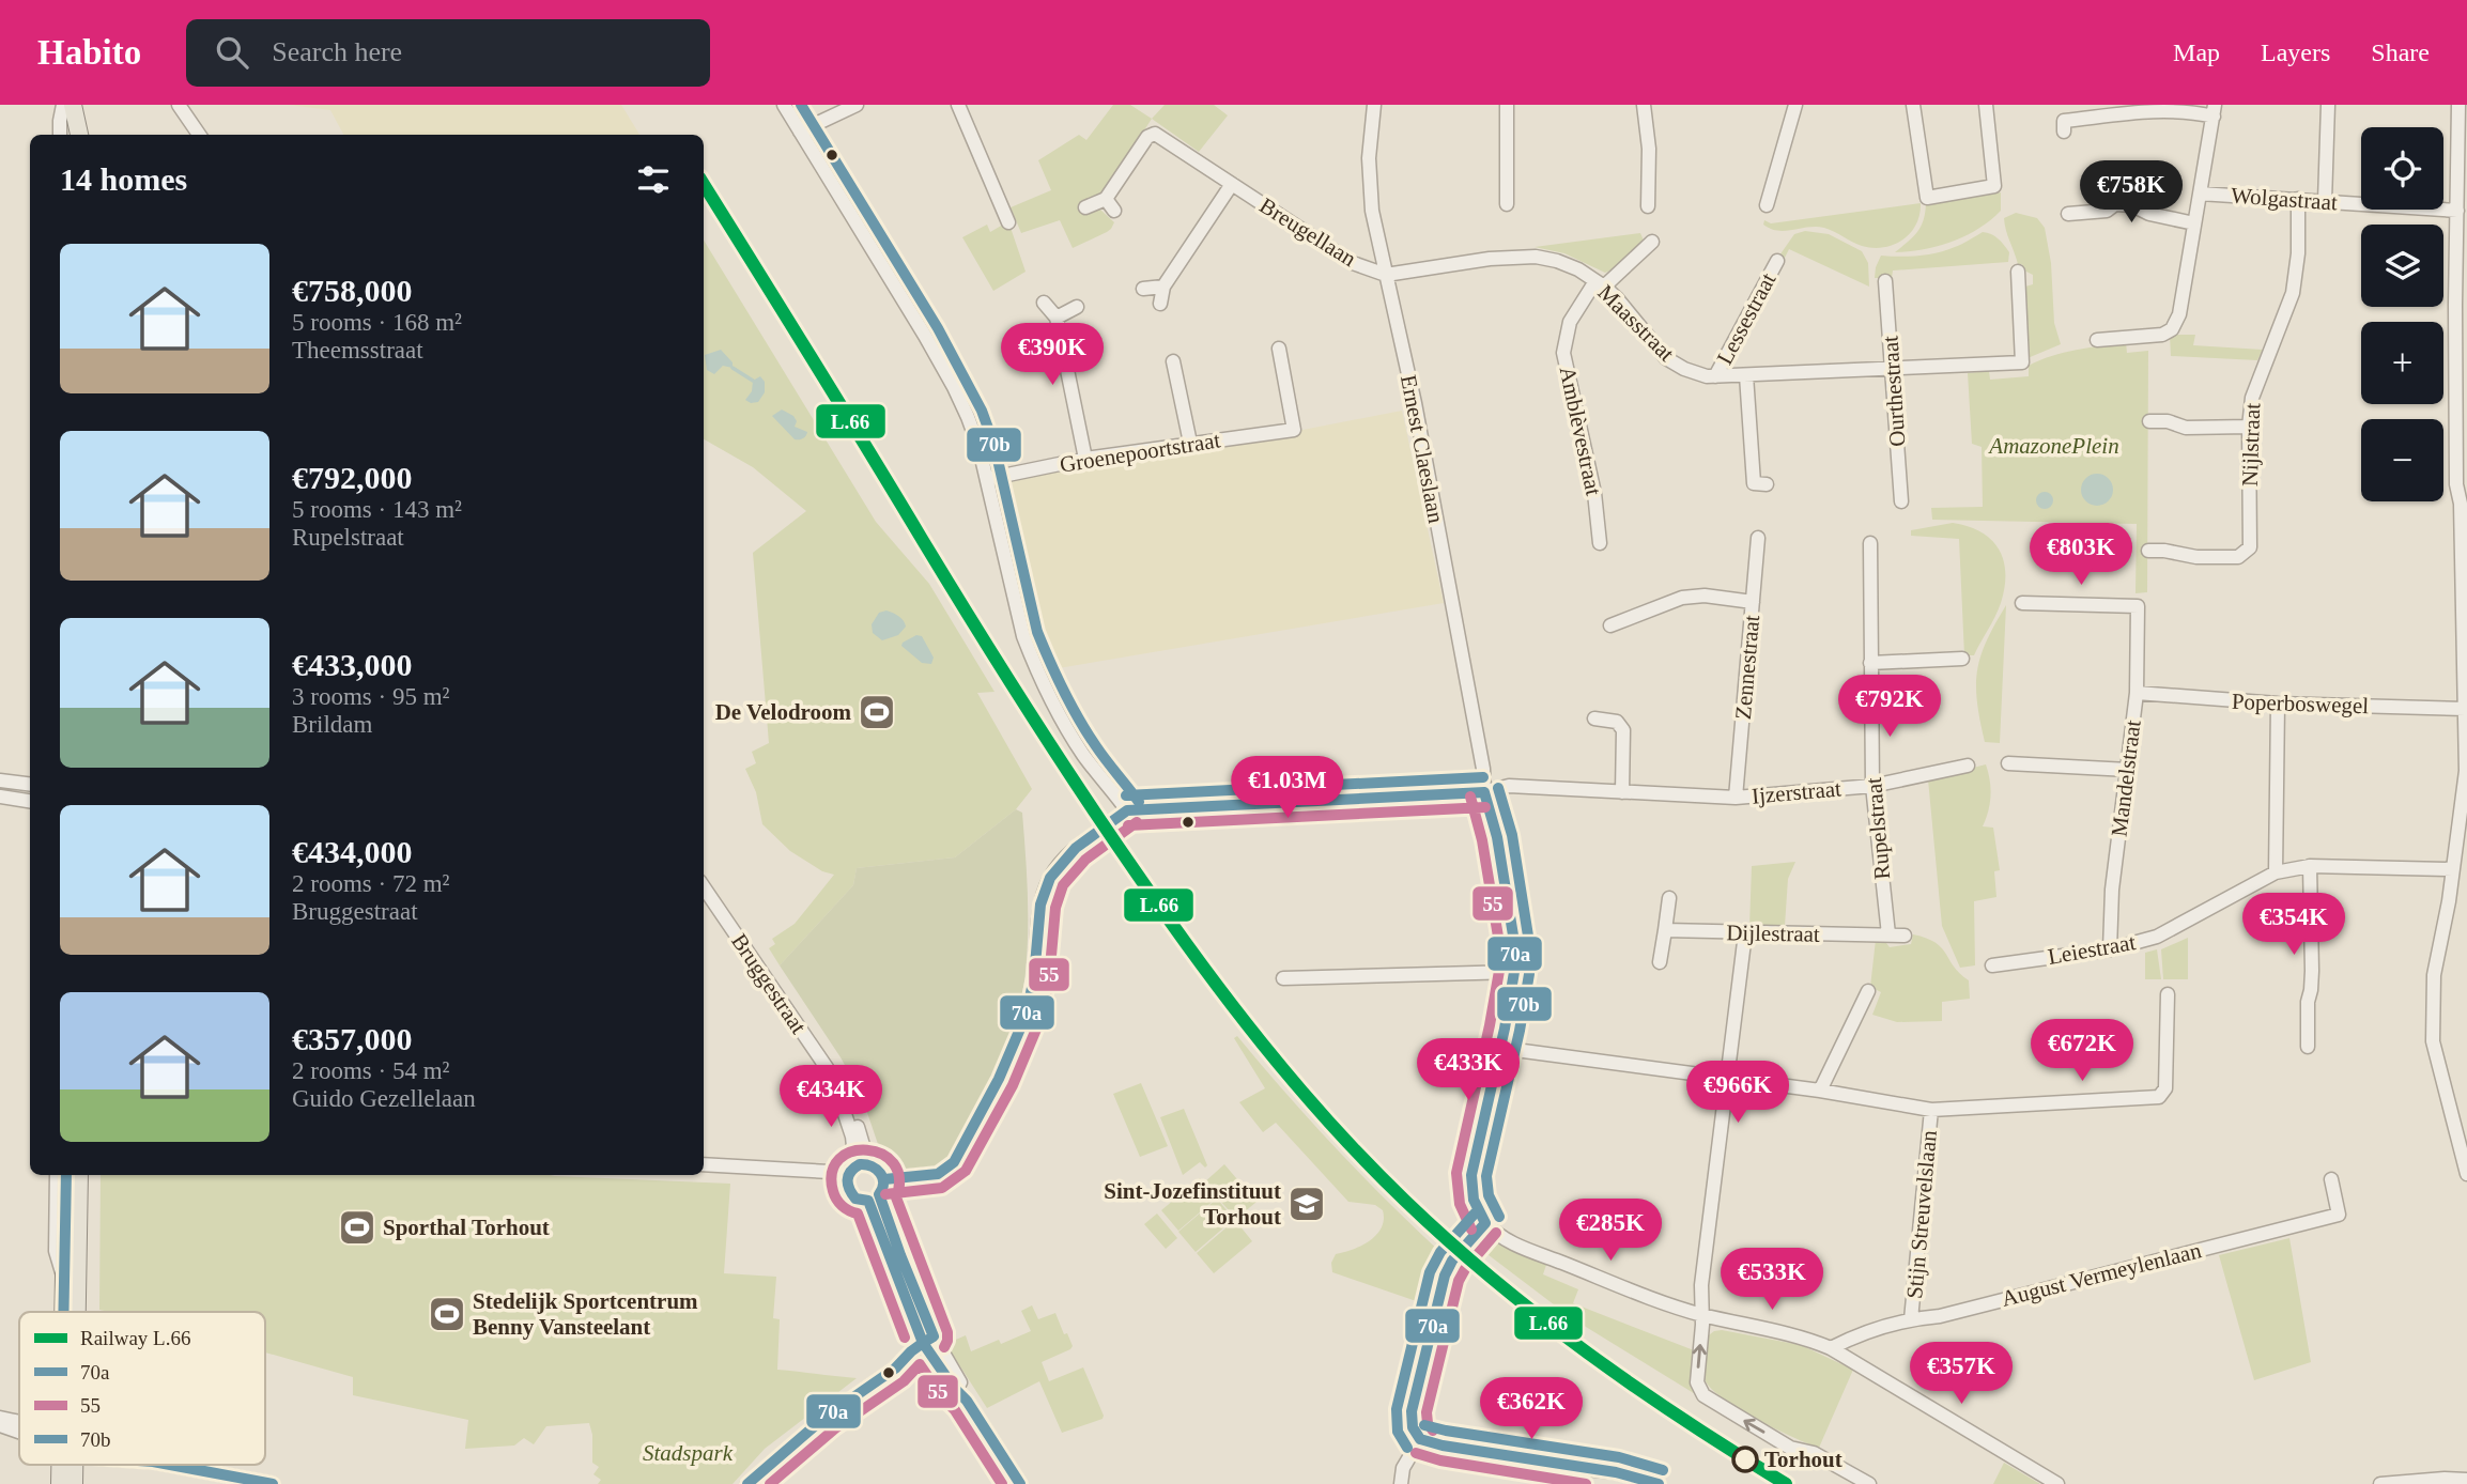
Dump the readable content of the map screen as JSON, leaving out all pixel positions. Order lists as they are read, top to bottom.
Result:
{
  "streets": {
    "street": [
      "Wolgastraat",
      "Breugellaan",
      "Lessestraat",
      "Maasstraat",
      "Ourthestraat",
      "Amblèvestraat",
      "Nijlstraat",
      "Ernest Claeslaan",
      "Groenepoortstraat",
      "Zennestraat",
      "Poperboswegel",
      "Mandelstraat",
      "Ijzerstraat",
      "Rupelstraat",
      "Dijlestraat",
      "Leiestraat",
      "Bruggestraat",
      "Stijn Streuvelslaan",
      "August Vermeylenlaan"
    ]
  },
  "crossings": [
    ["Wolgastraat", "Nijlstraat"],
    ["Breugellaan", "Maasstraat"],
    ["Breugellaan", "Ernest Claeslaan"],
    ["Lessestraat", "Maasstraat"],
    ["Maasstraat", "Ourthestraat"],
    ["Maasstraat", "Amblèvestraat"],
    ["Maasstraat", "Ernest Claeslaan"],
    ["Ernest Claeslaan", "Ijzerstraat"],
    ["Zennestraat", "Ijzerstraat"],
    ["Poperboswegel", "Mandelstraat"],
    ["Mandelstraat", "Leiestraat"],
    ["Ijzerstraat", "Rupelstraat"],
    ["Rupelstraat", "Dijlestraat"],
    ["Stijn Streuvelslaan", "August Vermeylenlaan"]
  ],
  "parks": ["AmazonePlein", "Stadspark"],
  "places": {
    "sports": ["De Velodroom", "Sporthal Torhout", "Stedelijk Sportcentrum Benny Vansteelant"],
    "school or university": ["Sint-Jozefinstituut Torhout"],
    "other": ["Torhout"]
  },
  "lines": [
    "transit line 70b",
    "rail line L.66",
    "transit line 70a",
    "transit line 55"
  ],
  "legend": [
    "Railway L.66",
    "70a",
    "55",
    "70b"
  ],
  "page": {
    "header": "Habito",
    "search": "Search here",
    "nav": ["Map", "Layers", "Share"],
    "map_buttons": ["+", "−"],
    "heading": "14 homes",
    "price": [
      "€758K",
      "€390K",
      "€803K",
      "€792K",
      "€1.03M",
      "€354K",
      "€672K",
      "€433K",
      "€966K",
      "€434K",
      "€285K",
      "€533K",
      "€357K",
      "€362K"
    ],
    "list": [
      {
        "name": "€758,000",
        "note": "5 rooms · 168 m² · Theemsstraat"
      },
      {
        "name": "€792,000",
        "note": "5 rooms · 143 m² · Rupelstraat"
      },
      {
        "name": "€433,000",
        "note": "3 rooms · 95 m² · Brildam"
      },
      {
        "name": "€434,000",
        "note": "2 rooms · 72 m² · Bruggestraat"
      },
      {
        "name": "€357,000",
        "note": "2 rooms · 54 m² · Guido Gezellelaan"
      }
    ]
  }
}
